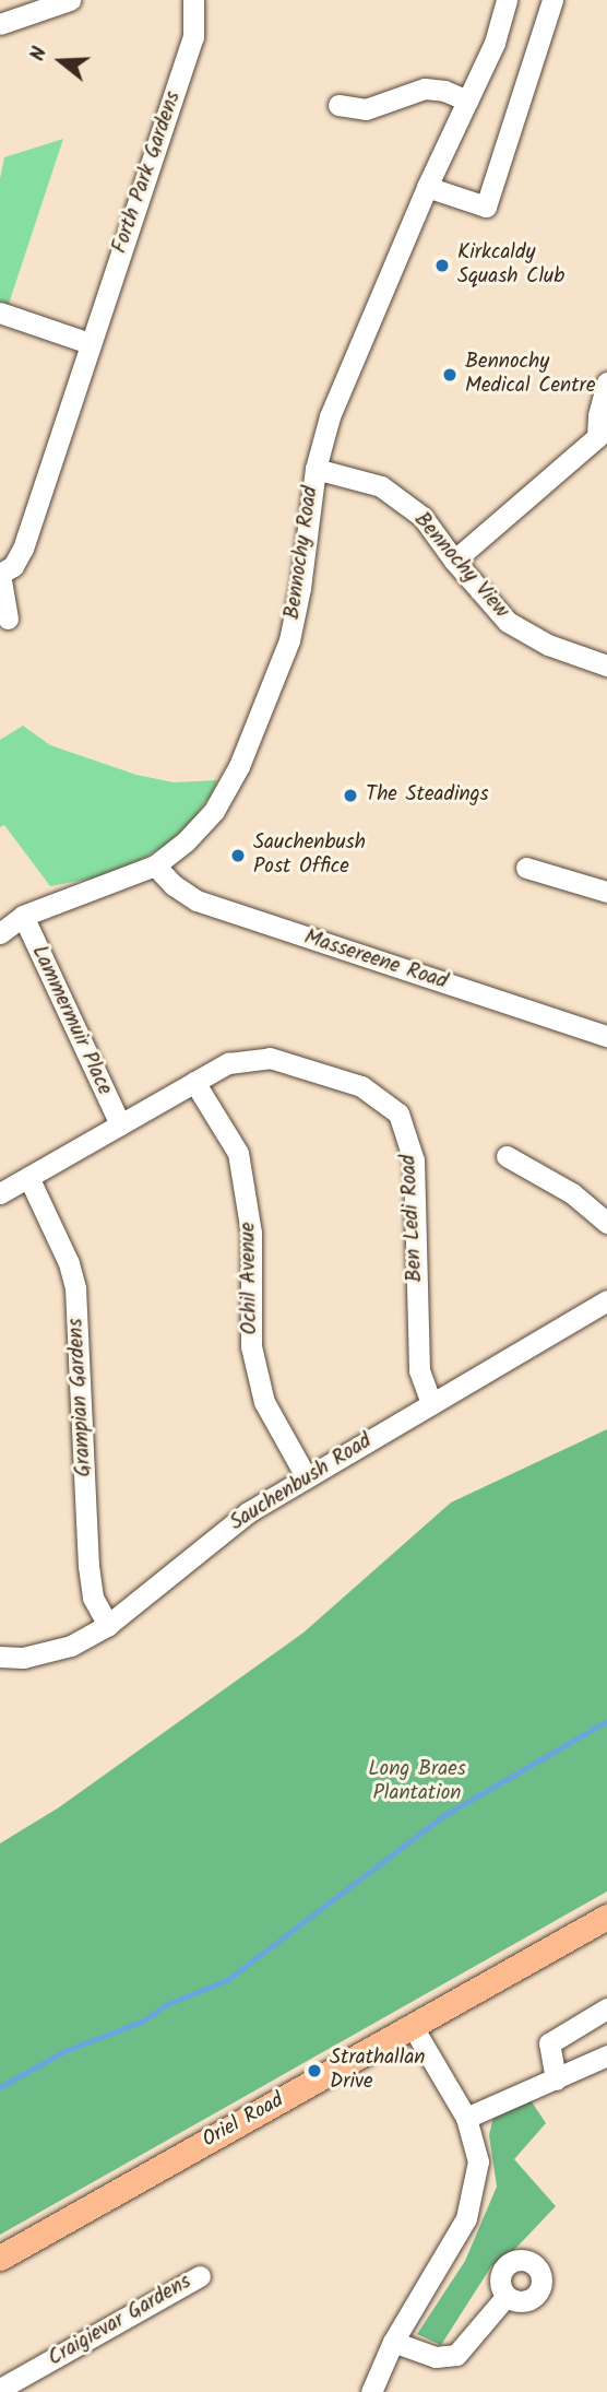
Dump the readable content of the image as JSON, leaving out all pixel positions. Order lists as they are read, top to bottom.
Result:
{
  "streets": {
    "main road": ["Oriel Road"],
    "street": [
      "Forth Park Gardens",
      "Bennochy Road",
      "Bennochy View",
      "Massereene Road",
      "Lammermuir Place",
      "Ben Ledi Road",
      "Ochil Avenue",
      "Grampian Gardens",
      "Sauchenbush Road",
      "Craigievar Gardens"
    ]
  },
  "crossings": [
    ["Bennochy Road", "Bennochy View"],
    ["Bennochy Road", "Massereene Road"],
    ["Bennochy Road", "Lammermuir Place"],
    ["Lammermuir Place", "Ben Ledi Road"],
    ["Ben Ledi Road", "Ochil Avenue"],
    ["Ben Ledi Road", "Grampian Gardens"],
    ["Ben Ledi Road", "Sauchenbush Road"],
    ["Ochil Avenue", "Sauchenbush Road"],
    ["Grampian Gardens", "Sauchenbush Road"]
  ],
  "parks": ["Long Braes Plantation"],
  "places": [
    "Kirkcaldy Squash Club",
    "Bennochy Medical Centre",
    "The Steadings",
    "Sauchenbush Post Office",
    "Strathallan Drive"
  ],
  "north": "left"
}
